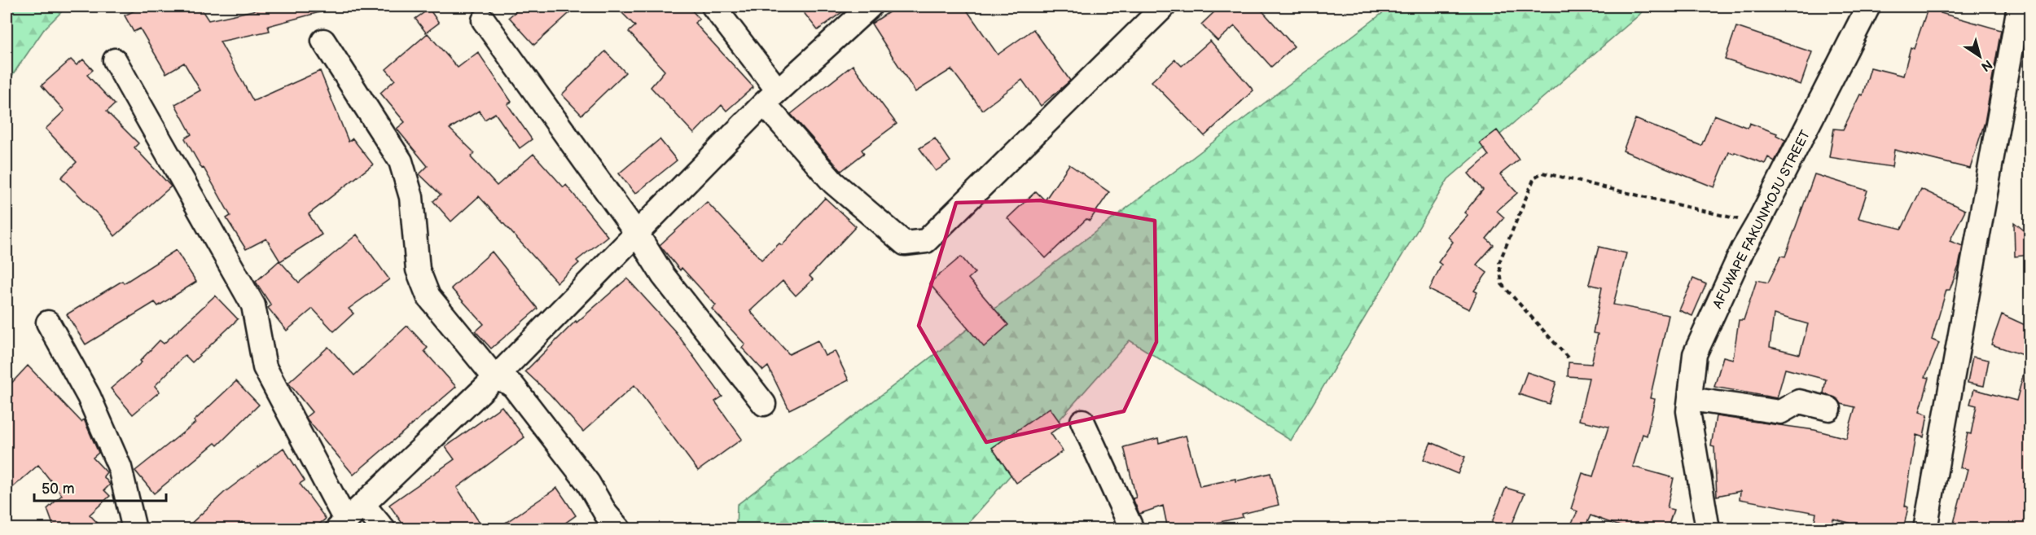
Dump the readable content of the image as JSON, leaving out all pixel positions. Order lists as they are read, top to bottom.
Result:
{
  "streets": {
    "street": ["AFUWAPE FAKUNMOJU STREET"]
  },
  "scale_bar": "50 m",
  "north": "bottom right"
}
